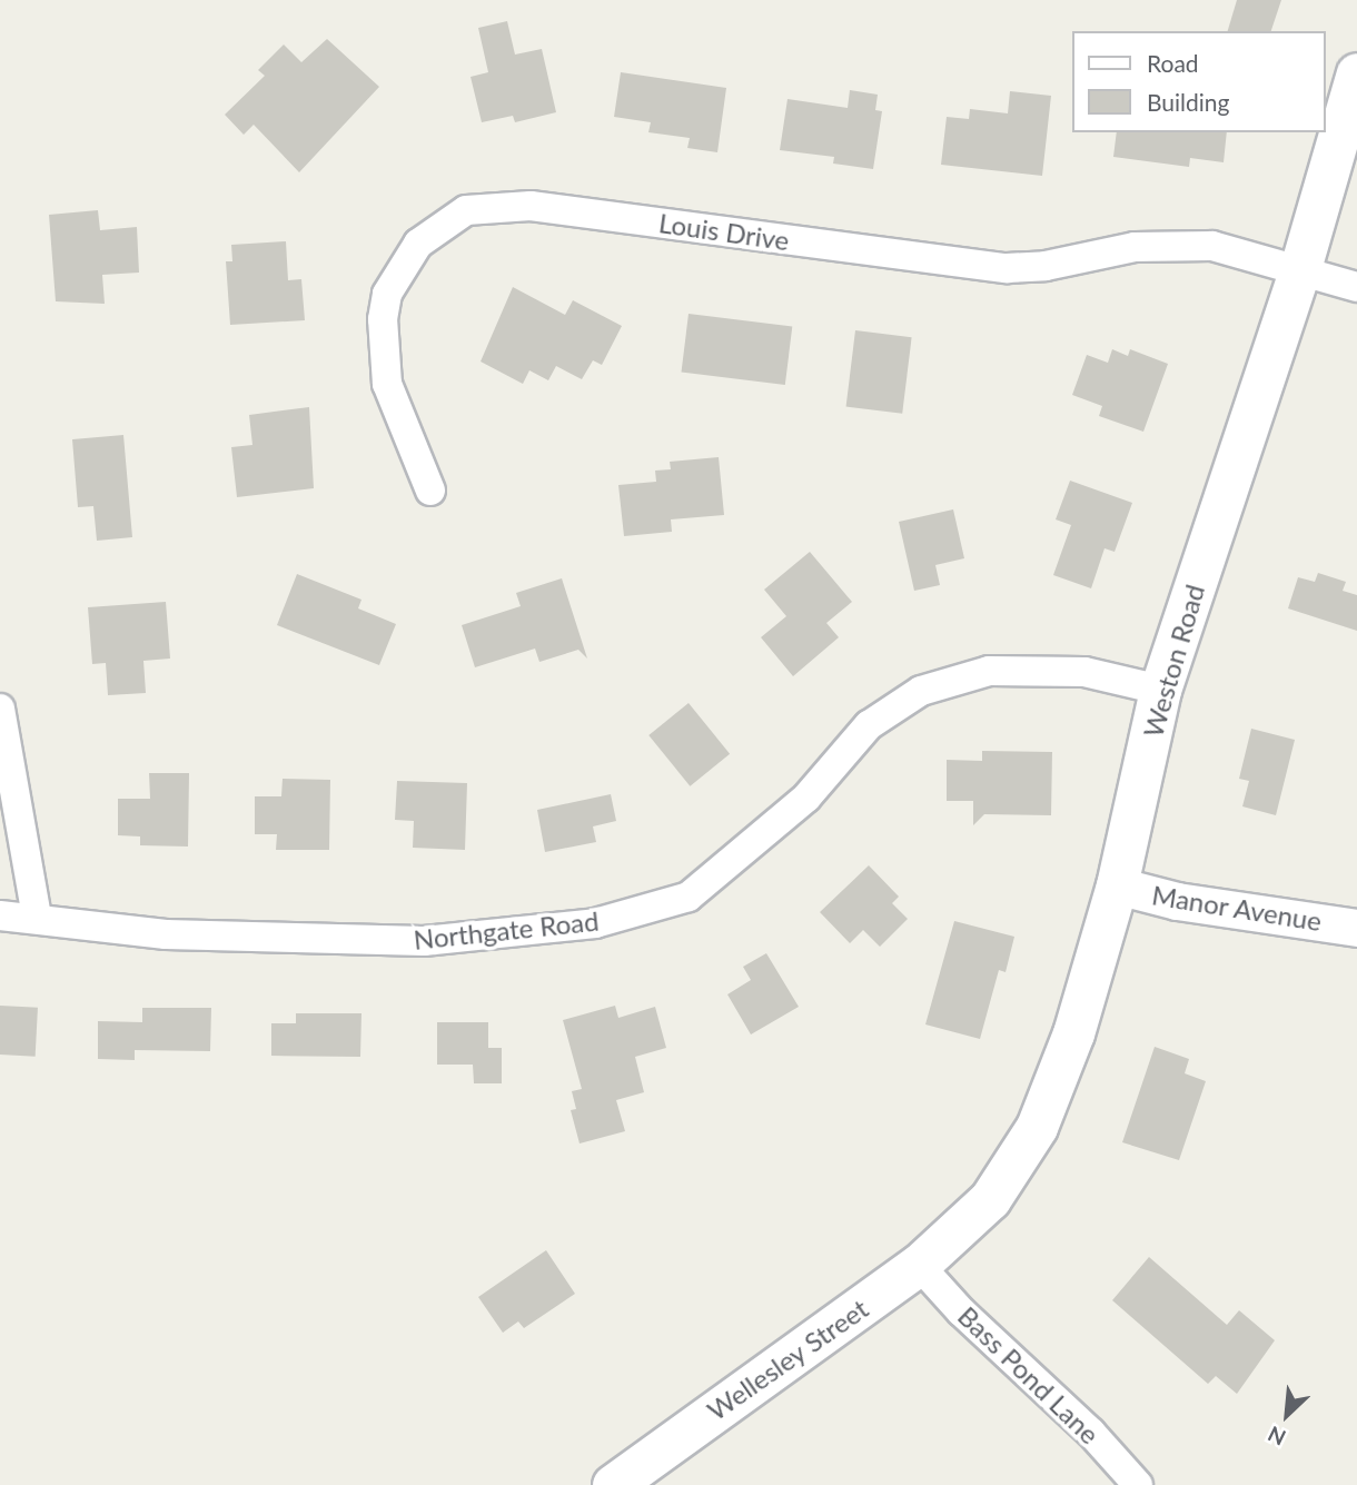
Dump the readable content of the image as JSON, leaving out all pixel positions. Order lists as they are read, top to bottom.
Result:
{
  "streets": {
    "main road": ["Weston Road", "Wellesley Street"],
    "street": [
      "Louis Drive",
      "Manor Avenue",
      "Northgate Road",
      "Bass Pond Lane"
    ]
  },
  "crossings": [
    ["Louis Drive", "Weston Road"],
    ["Weston Road", "Manor Avenue"],
    ["Weston Road", "Northgate Road"],
    ["Weston Road", "Wellesley Street"],
    ["Wellesley Street", "Bass Pond Lane"]
  ],
  "legend": ["Road", "Building"],
  "north": "bottom left"
}
